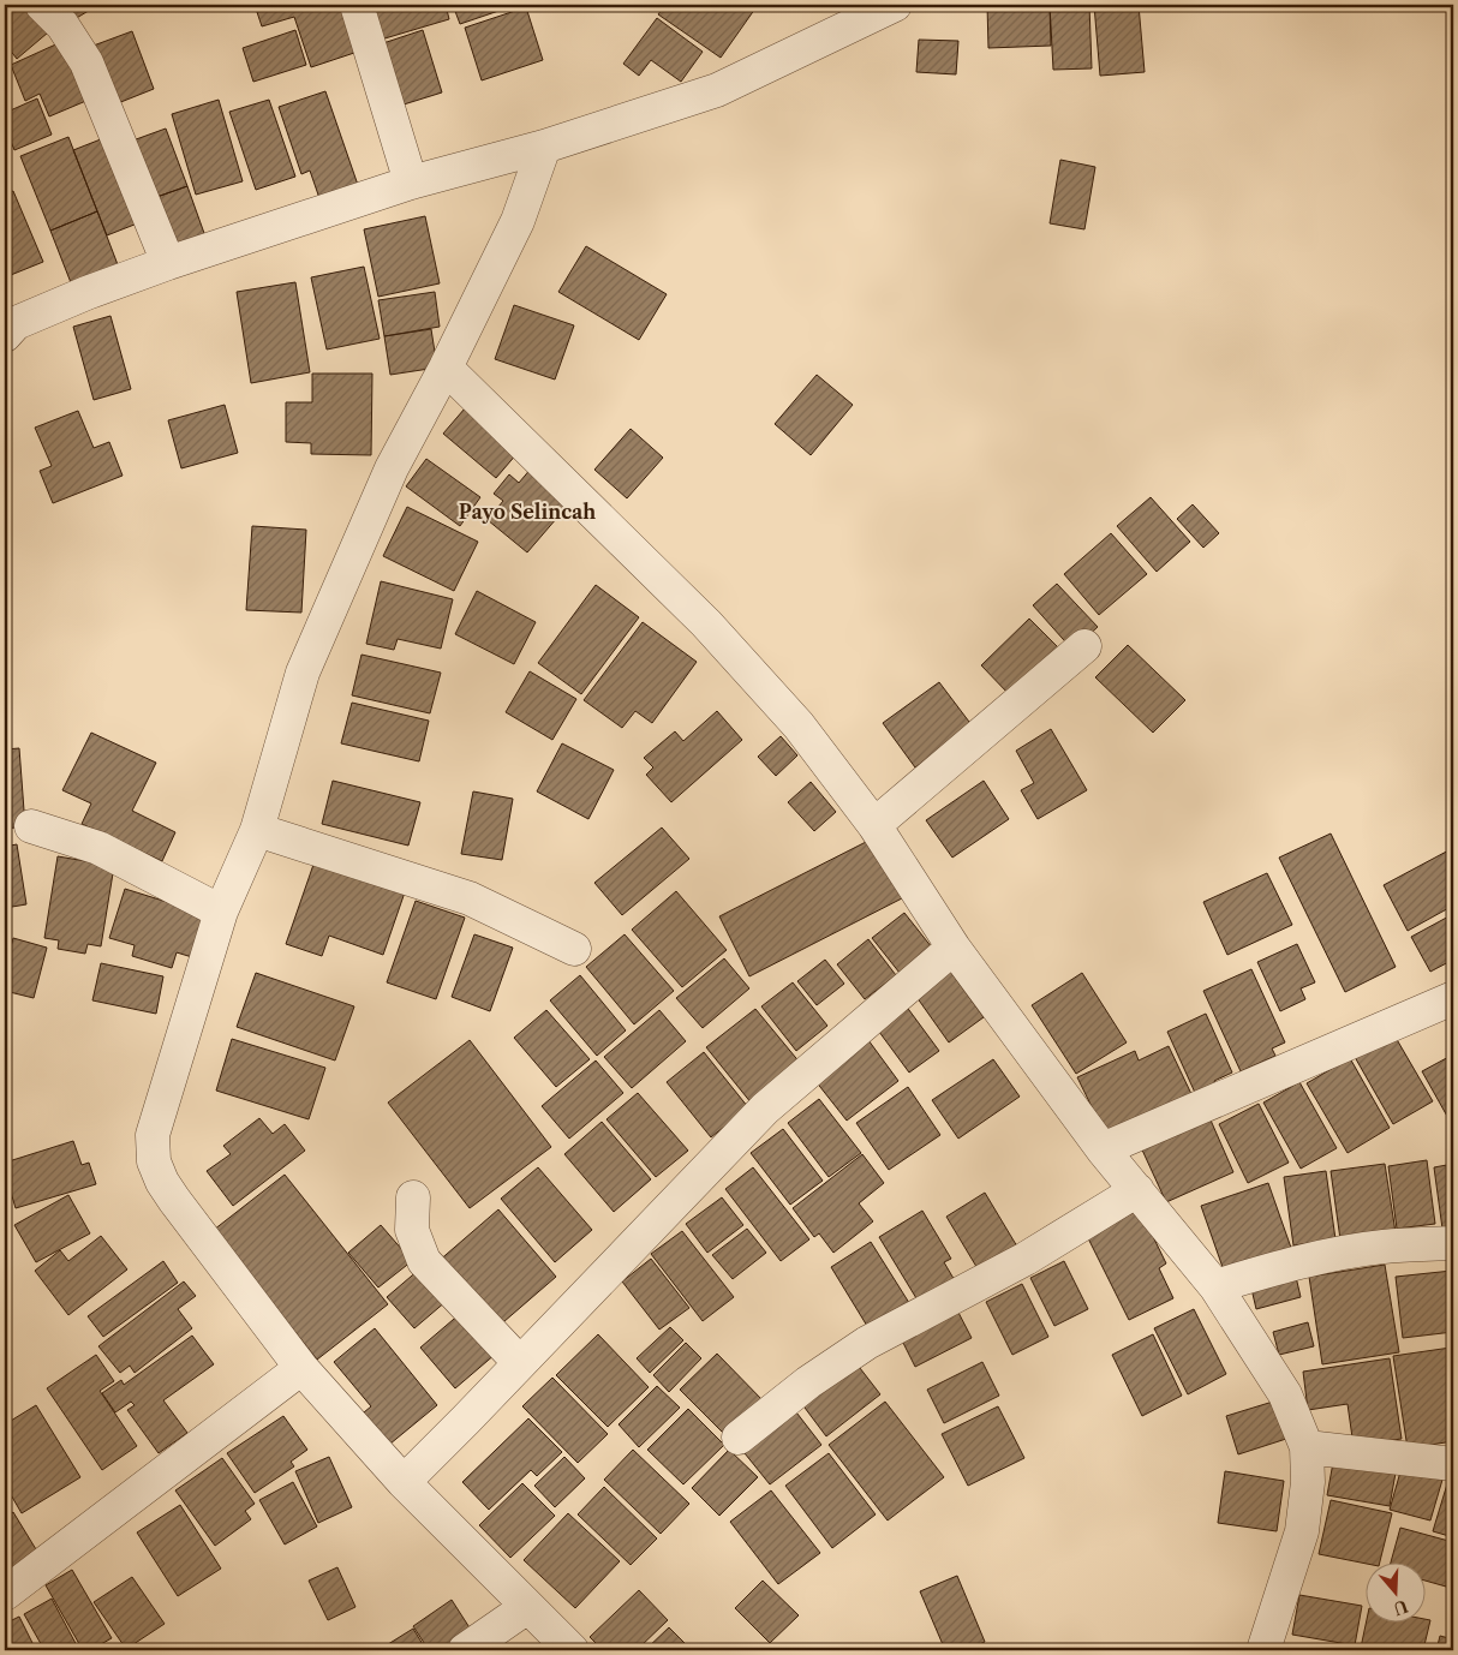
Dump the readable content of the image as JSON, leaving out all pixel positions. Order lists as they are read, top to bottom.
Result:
{
  "districts": ["Payo Selincah"],
  "north": "bottom"
}
